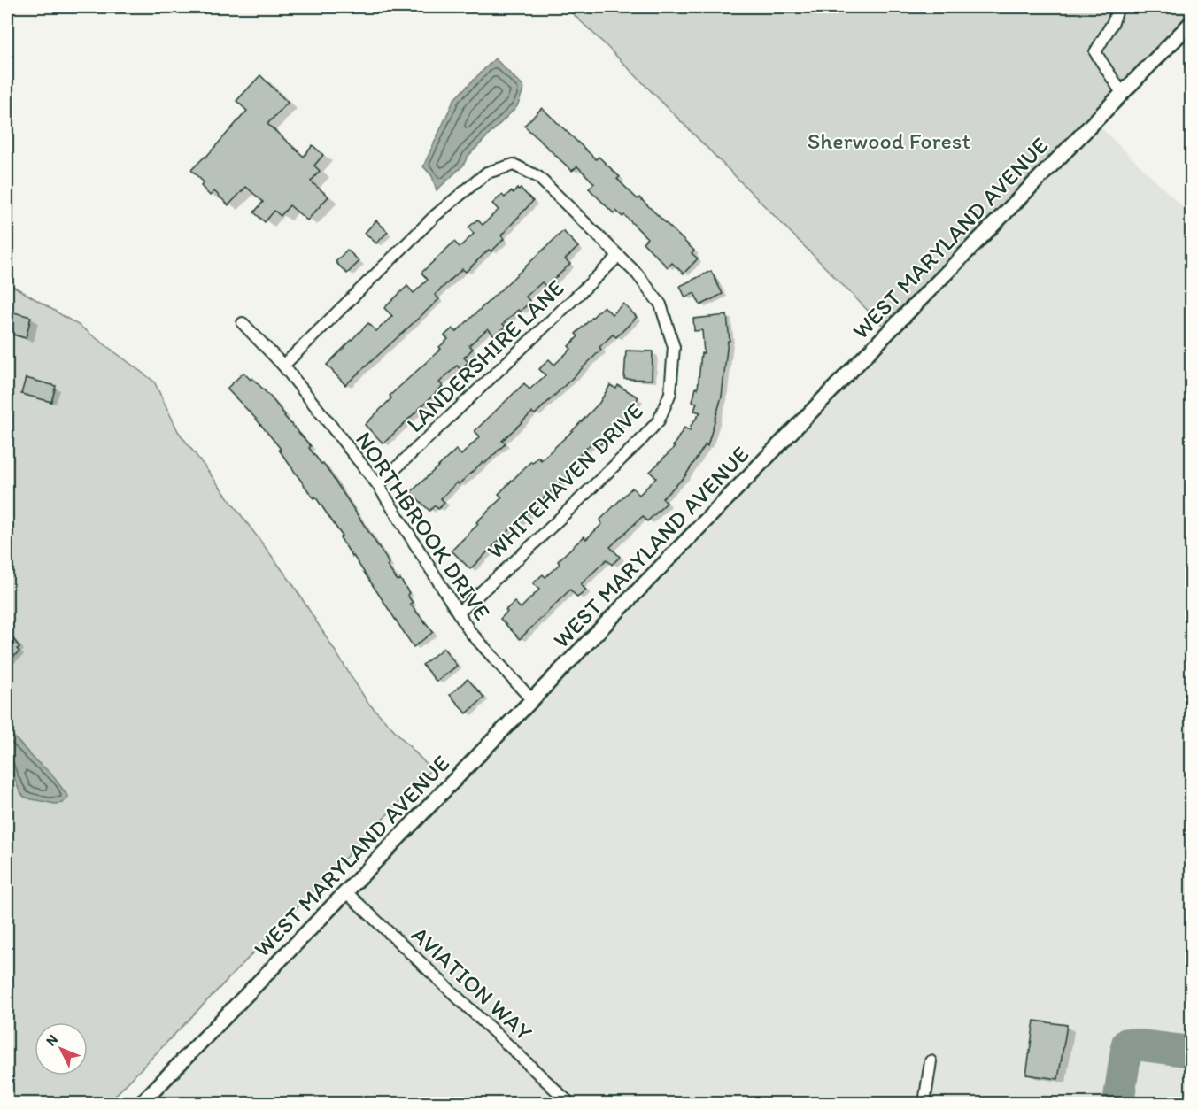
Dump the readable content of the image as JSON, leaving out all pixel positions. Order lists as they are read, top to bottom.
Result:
{
  "streets": {
    "street": [
      "WEST MARYLAND AVENUE",
      "LANDERSHIRE LANE",
      "WHITEHAVEN DRIVE",
      "NORTHBROOK DRIVE",
      "AVIATION WAY"
    ]
  },
  "crossings": [
    ["WEST MARYLAND AVENUE", "NORTHBROOK DRIVE"],
    ["WEST MARYLAND AVENUE", "AVIATION WAY"],
    ["LANDERSHIRE LANE", "WHITEHAVEN DRIVE"],
    ["LANDERSHIRE LANE", "NORTHBROOK DRIVE"],
    ["WHITEHAVEN DRIVE", "NORTHBROOK DRIVE"]
  ],
  "parks": ["Sherwood Forest"],
  "north": "top left"
}
